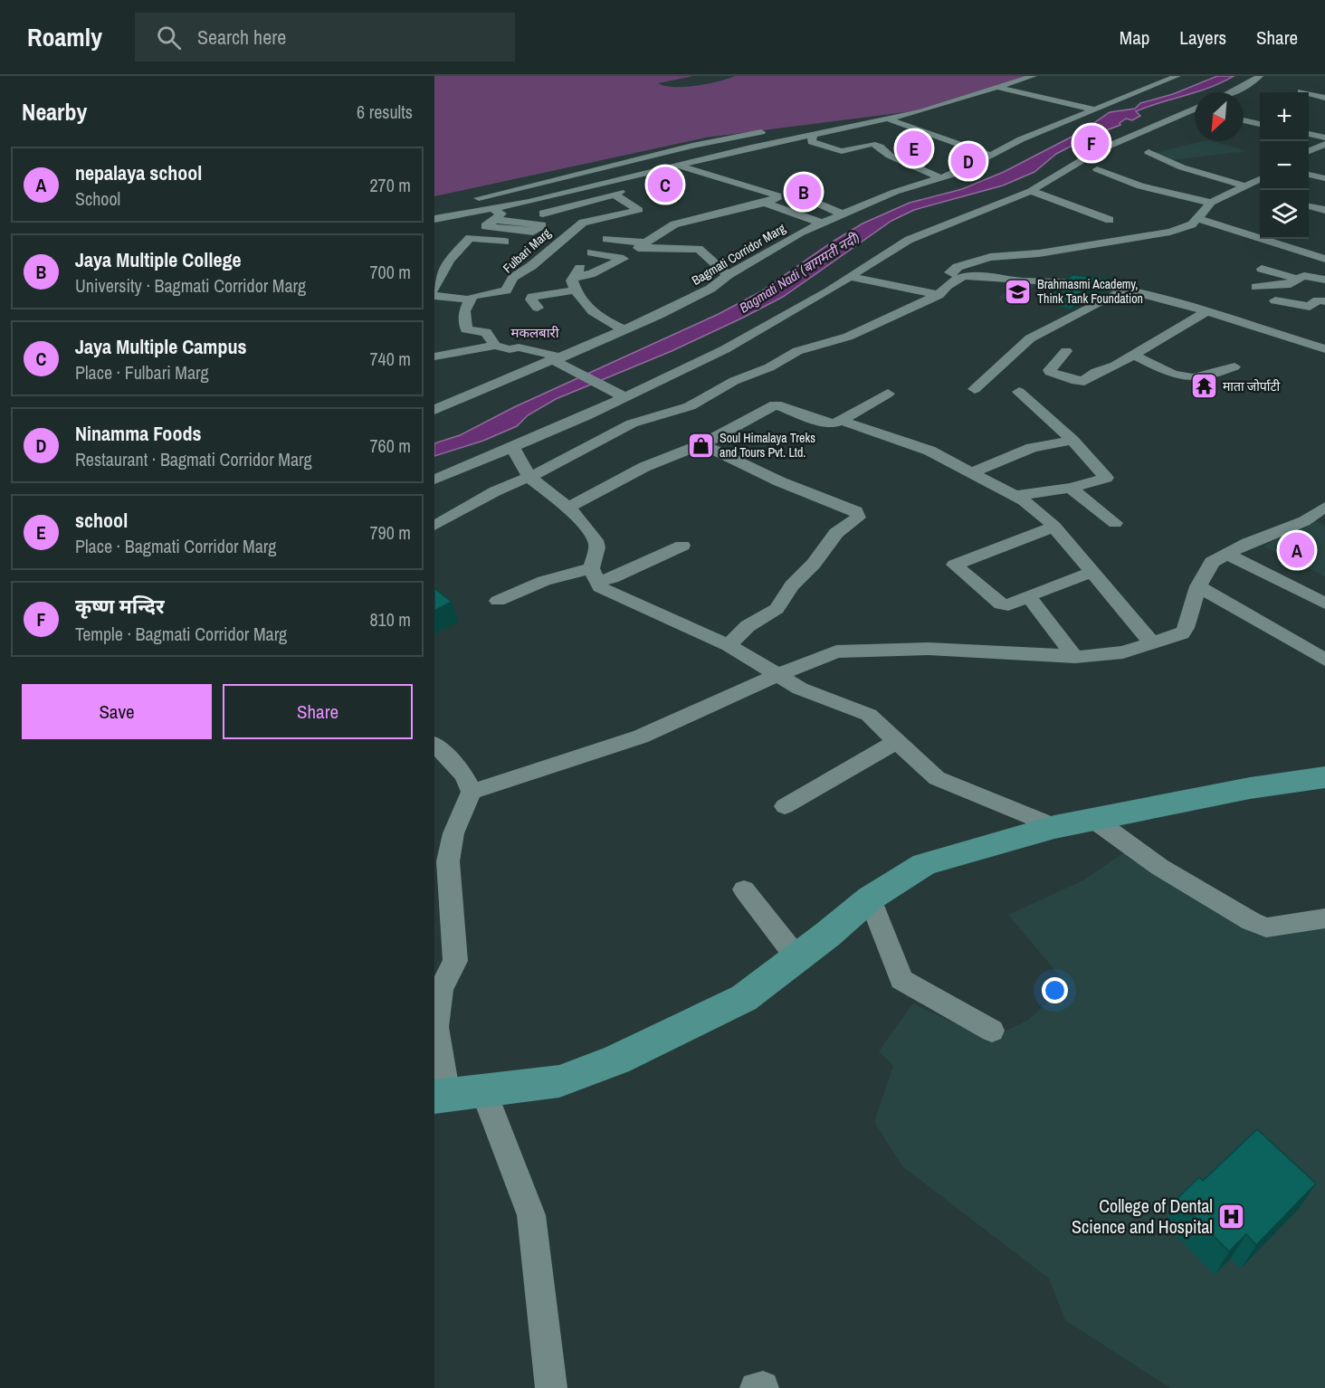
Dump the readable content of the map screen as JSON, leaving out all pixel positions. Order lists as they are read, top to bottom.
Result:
{
  "streets": {
    "street": ["Fulbari Marg", "Bagmati Corridor Marg"]
  },
  "districts": ["मकलबारी"],
  "water": ["Bagmati Nadi (बागमती नदी)"],
  "places": {
    "school or university": ["Brahmasmi Academy, Think Tank Foundation"],
    "temple": ["माता जोर्पाटी"],
    "shop": ["Soul Himalaya Treks and Tours Pvt. Ltd."],
    "hospital": ["College of Dental Science and Hospital"]
  },
  "north": "bottom left",
  "page": {
    "header": "Roamly",
    "search": "Search here",
    "nav": ["Map", "Layers", "Share"],
    "heading": ["Nearby", "6 results"],
    "map_buttons": ["+", "−"],
    "pins": [
      "F",
      "E",
      "D",
      "C",
      "B",
      "A"
    ],
    "list": [
      {
        "mark": "A",
        "name": "nepalaya school",
        "note": "School",
        "value": "270 m"
      },
      {
        "mark": "B",
        "name": "Jaya Multiple College",
        "note": "University · Bagmati Corridor Marg",
        "value": "700 m"
      },
      {
        "mark": "C",
        "name": "Jaya Multiple Campus",
        "note": "Place · Fulbari Marg",
        "value": "740 m"
      },
      {
        "mark": "D",
        "name": "Ninamma Foods",
        "note": "Restaurant · Bagmati Corridor Marg",
        "value": "760 m"
      },
      {
        "mark": "E",
        "name": "school",
        "note": "Place · Bagmati Corridor Marg",
        "value": "790 m"
      },
      {
        "mark": "F",
        "name": "कृष्ण मन्दिर",
        "note": "Temple · Bagmati Corridor Marg",
        "value": "810 m"
      }
    ],
    "buttons": ["Save", "Share"]
  }
}
